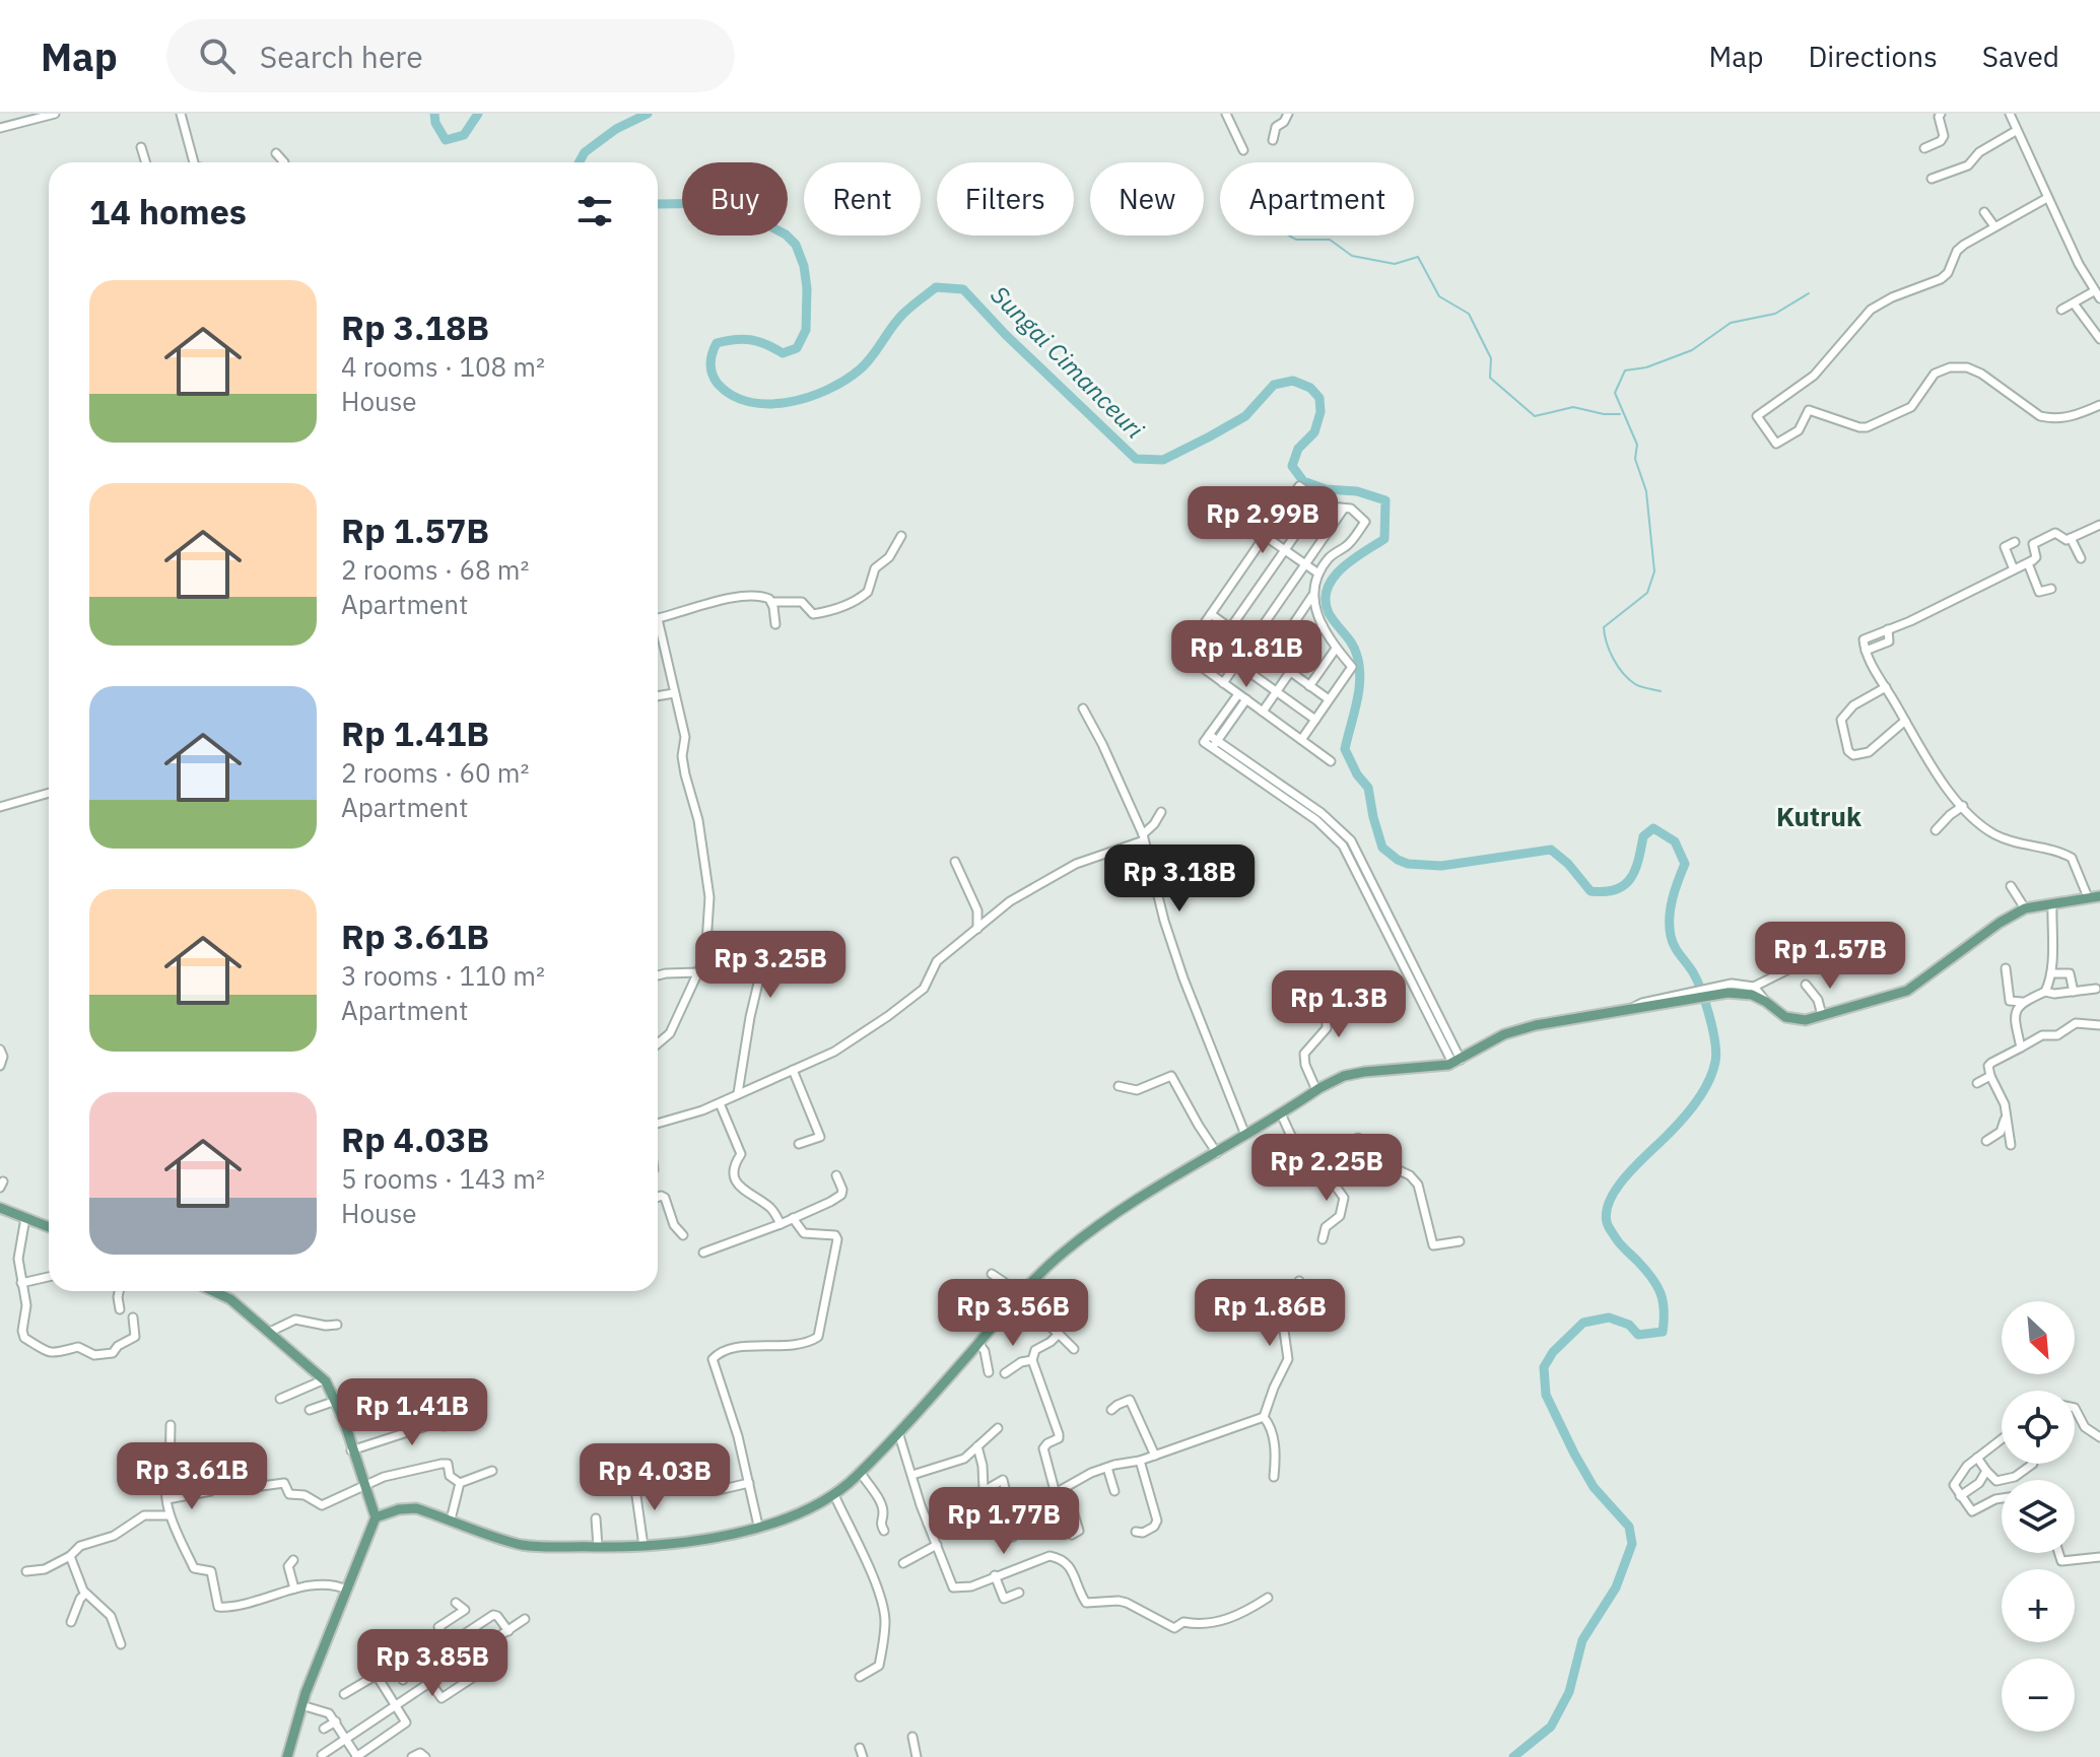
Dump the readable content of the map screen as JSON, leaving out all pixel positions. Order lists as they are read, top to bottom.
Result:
{
  "districts": ["Kutruk"],
  "water": ["Sungai Cimanceuri"],
  "north": "bottom right",
  "page": {
    "header": "Map",
    "search": "Search here",
    "nav": ["Map", "Directions", "Saved"],
    "chip": [
      "Buy",
      "Rent",
      "Filters",
      "New",
      "Apartment"
    ],
    "heading": "14 homes",
    "list": [
      {
        "name": "Rp 3.18B",
        "note": "4 rooms · 108 m² · House"
      },
      {
        "name": "Rp 1.57B",
        "note": "2 rooms · 68 m² · Apartment"
      },
      {
        "name": "Rp 1.41B",
        "note": "2 rooms · 60 m² · Apartment"
      },
      {
        "name": "Rp 3.61B",
        "note": "3 rooms · 110 m² · Apartment"
      },
      {
        "name": "Rp 4.03B",
        "note": "5 rooms · 143 m² · House"
      }
    ],
    "price": [
      "Rp 2.99B",
      "Rp 1.81B",
      "Rp 3.18B",
      "Rp 1.57B",
      "Rp 3.25B",
      "Rp 1.3B",
      "Rp 2.25B",
      "Rp 3.56B",
      "Rp 1.86B",
      "Rp 1.41B",
      "Rp 3.61B",
      "Rp 4.03B",
      "Rp 1.77B",
      "Rp 3.85B"
    ],
    "map_buttons": ["+", "−"]
  }
}
